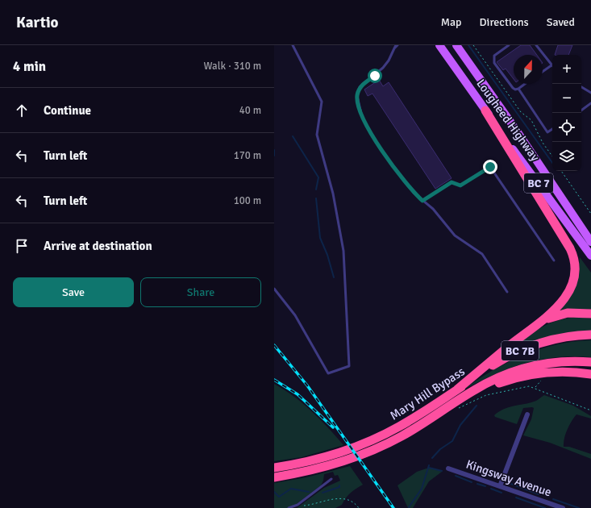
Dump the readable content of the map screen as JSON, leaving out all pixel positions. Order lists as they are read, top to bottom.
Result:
{
  "streets": {
    "highway": ["BC 7B", "Mary Hill Bypass"],
    "main road": ["Lougheed Highway", "BC 7"],
    "street": ["Kingsway Avenue"]
  },
  "north": "top",
  "page": {
    "header": "Kartio",
    "nav": ["Map", "Directions", "Saved"],
    "heading": ["4 min", "Walk · 310 m"],
    "map_buttons": ["+", "−"],
    "list": [
      ["Continue", "40 m"],
      ["Turn left", "170 m"],
      ["Turn left", "100 m"],
      "Arrive at destination"
    ],
    "buttons": ["Save", "Share"]
  }
}
